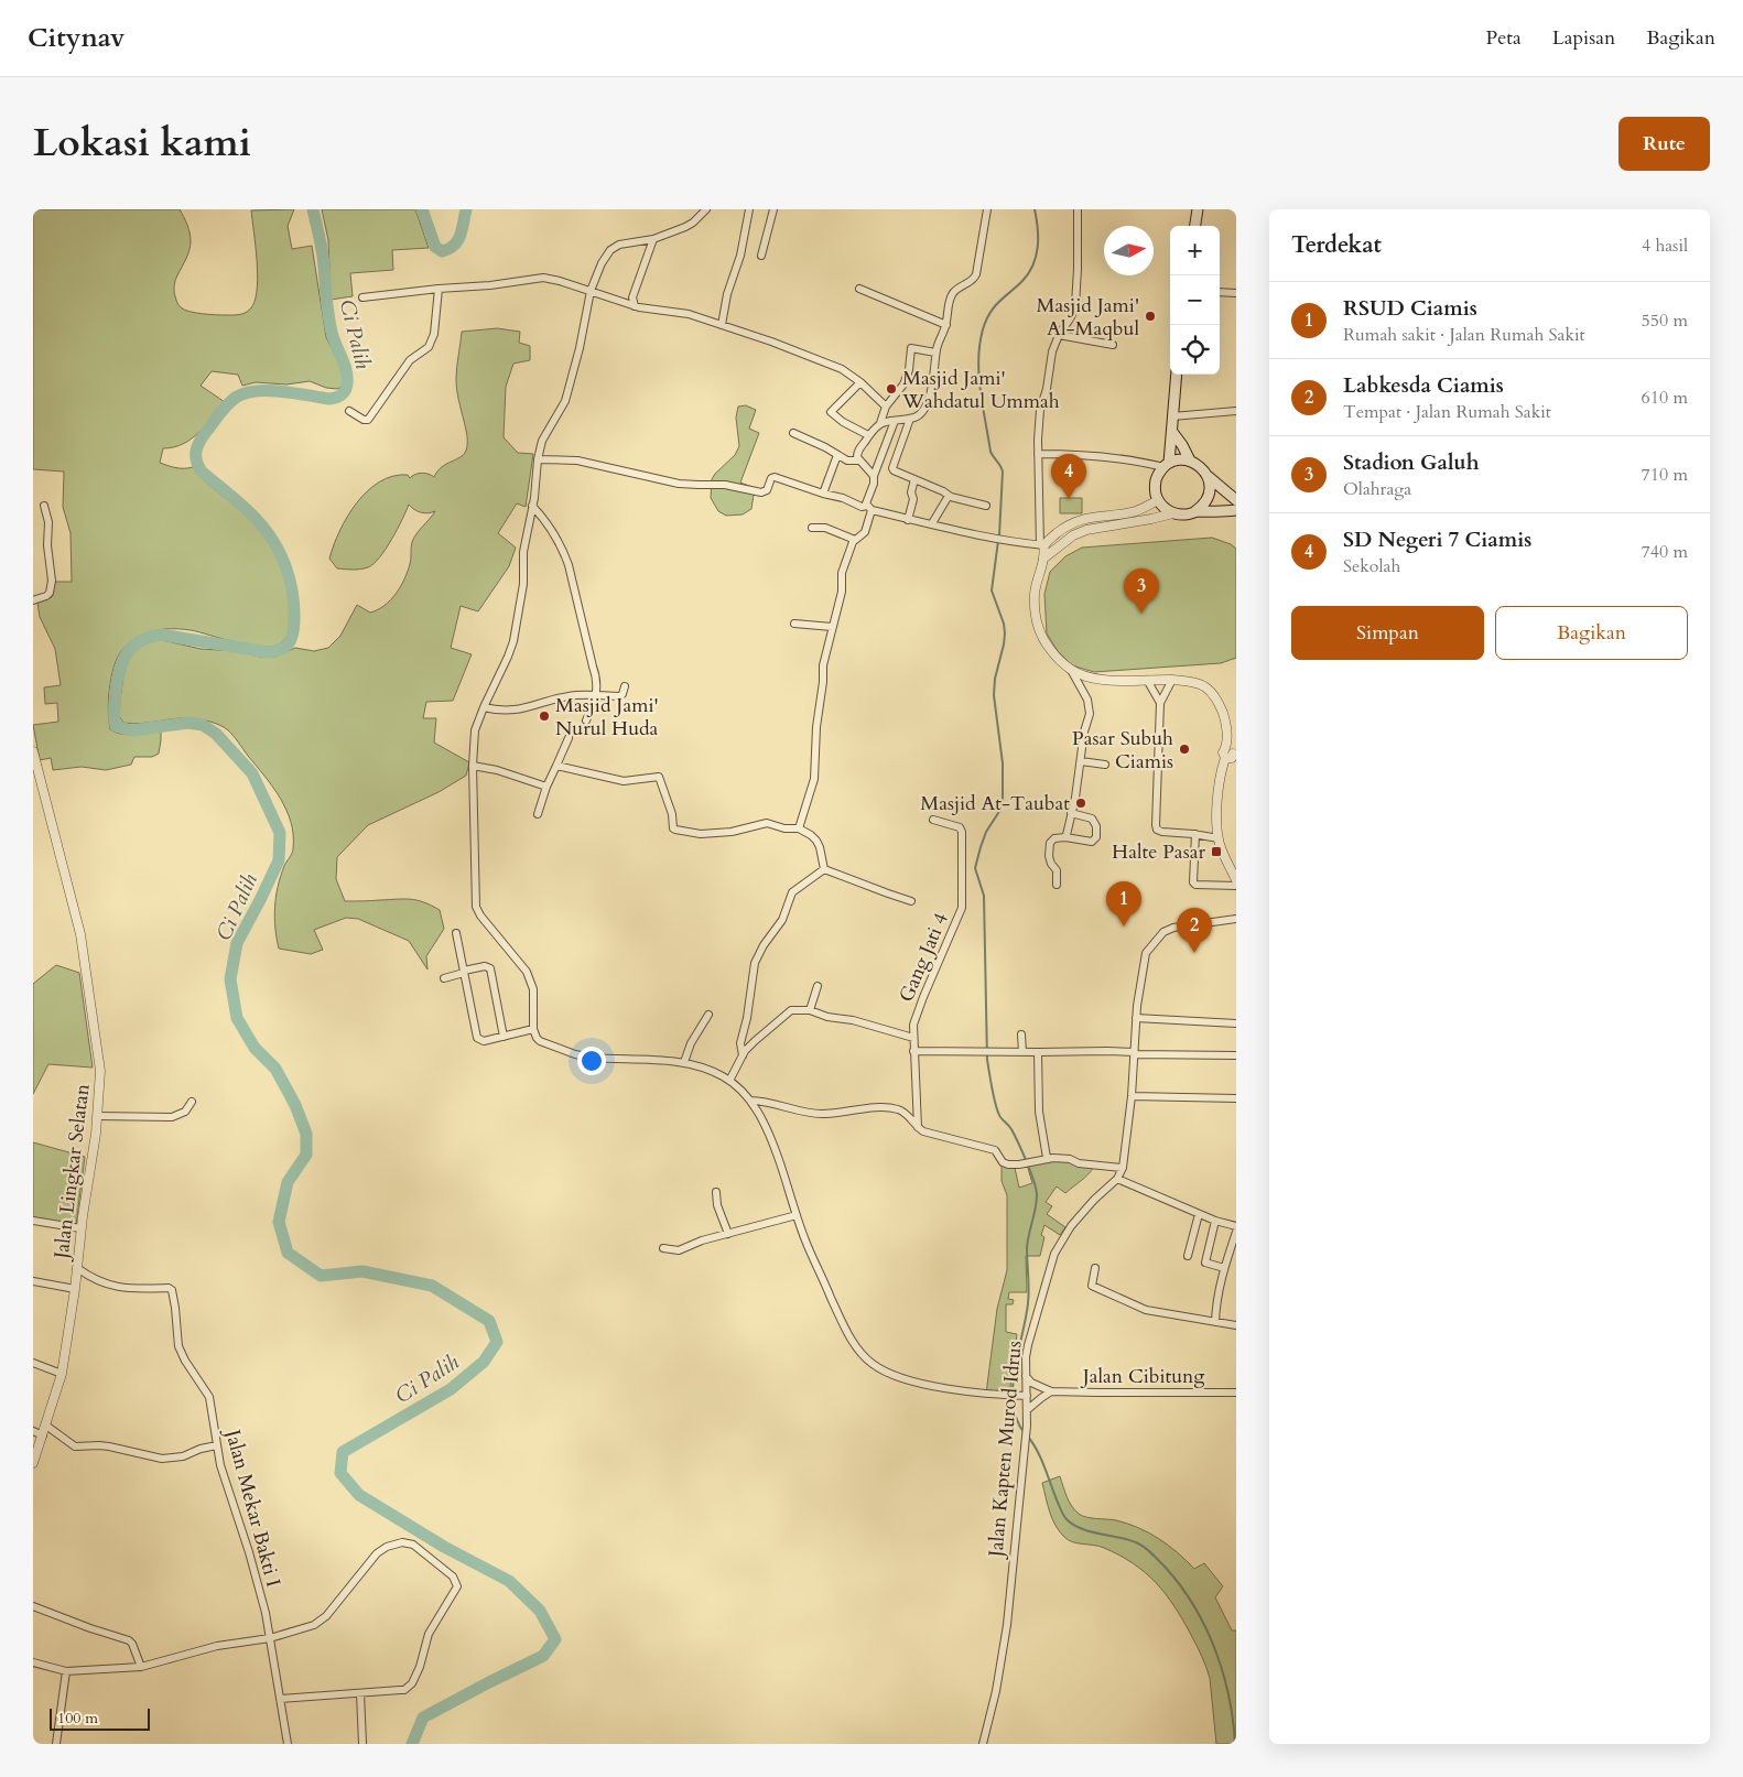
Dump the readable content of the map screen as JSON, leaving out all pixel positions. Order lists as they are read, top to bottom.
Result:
{
  "streets": {
    "street": [
      "Gang Jati 4",
      "Jalan Lingkar Selatan",
      "Jalan Cibitung",
      "Jalan Kapten Murod Idrus",
      "Jalan Mekar Bakti I"
    ]
  },
  "crossings": [
    ["Jalan Lingkar Selatan", "Jalan Mekar Bakti I"]
  ],
  "water": ["Ci Palih"],
  "places": {
    "other": [
      "Masjid Jami' Al-Maqbul",
      "Masjid Jami' Wahdatul Ummah",
      "Masjid Jami' Nurul Huda",
      "Pasar Subuh Ciamis",
      "Masjid At-Taubat"
    ],
    "transit": ["Halte Pasar"]
  },
  "scale_bar": "100 m",
  "north": "right",
  "page": {
    "header": "Citynav",
    "nav": ["Peta", "Lapisan", "Bagikan"],
    "title": "Lokasi kami",
    "buttons": [
      "Rute",
      ["Simpan", "Bagikan"]
    ],
    "heading": ["Terdekat", "4 hasil"],
    "map_buttons": ["+", "−"],
    "list": [
      {
        "mark": "1",
        "name": "RSUD Ciamis",
        "note": "Rumah sakit · Jalan Rumah Sakit",
        "value": "550 m"
      },
      {
        "mark": "2",
        "name": "Labkesda Ciamis",
        "note": "Tempat · Jalan Rumah Sakit",
        "value": "610 m"
      },
      {
        "mark": "3",
        "name": "Stadion Galuh",
        "note": "Olahraga",
        "value": "710 m"
      },
      {
        "mark": "4",
        "name": "SD Negeri 7 Ciamis",
        "note": "Sekolah",
        "value": "740 m"
      }
    ],
    "pins": [
      "4",
      "3",
      "1",
      "2"
    ],
    "scale": "100 m"
  }
}
